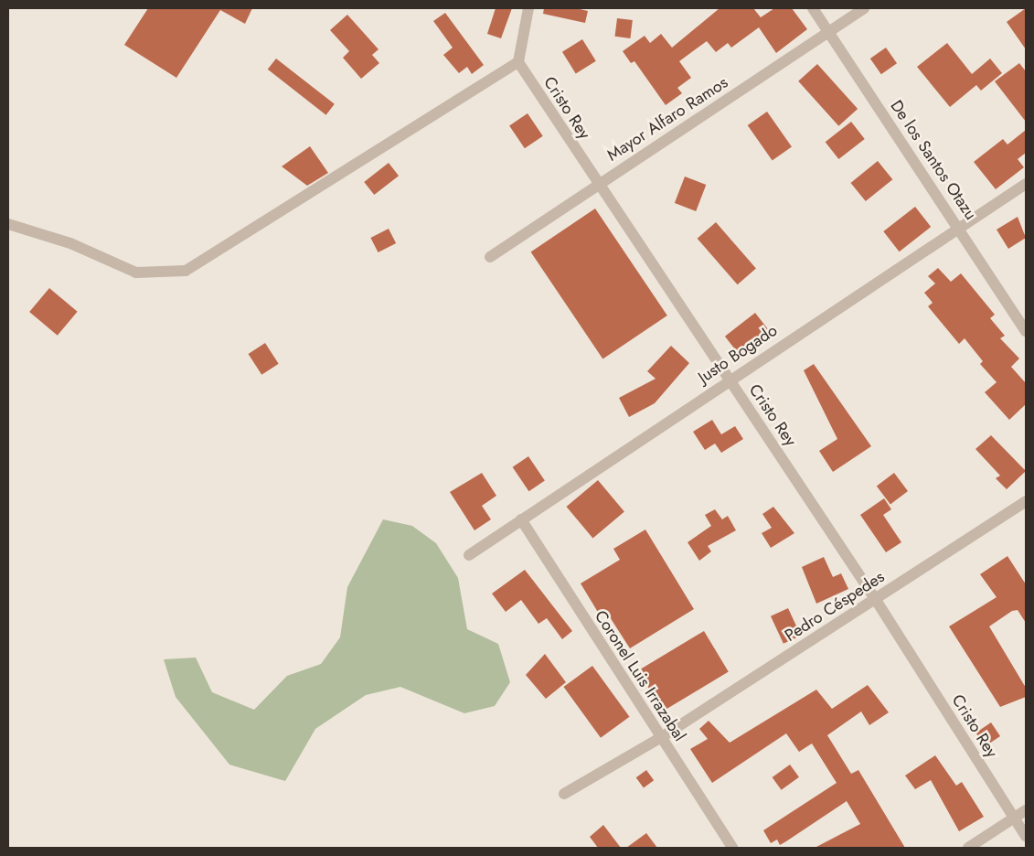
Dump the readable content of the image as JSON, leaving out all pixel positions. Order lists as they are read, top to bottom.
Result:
{
  "streets": {
    "street": [
      "Cristo Rey",
      "Mayor Alfaro Ramos",
      "De los Santos Otazu",
      "Justo Bogado",
      "Pedro Céspedes",
      "Coronel Luis Irrazabal"
    ]
  },
  "crossings": [
    ["Cristo Rey", "Mayor Alfaro Ramos"],
    ["Cristo Rey", "Justo Bogado"],
    ["Cristo Rey", "Pedro Céspedes"],
    ["Mayor Alfaro Ramos", "De los Santos Otazu"],
    ["De los Santos Otazu", "Justo Bogado"],
    ["Justo Bogado", "Coronel Luis Irrazabal"],
    ["Pedro Céspedes", "Coronel Luis Irrazabal"]
  ]
}
